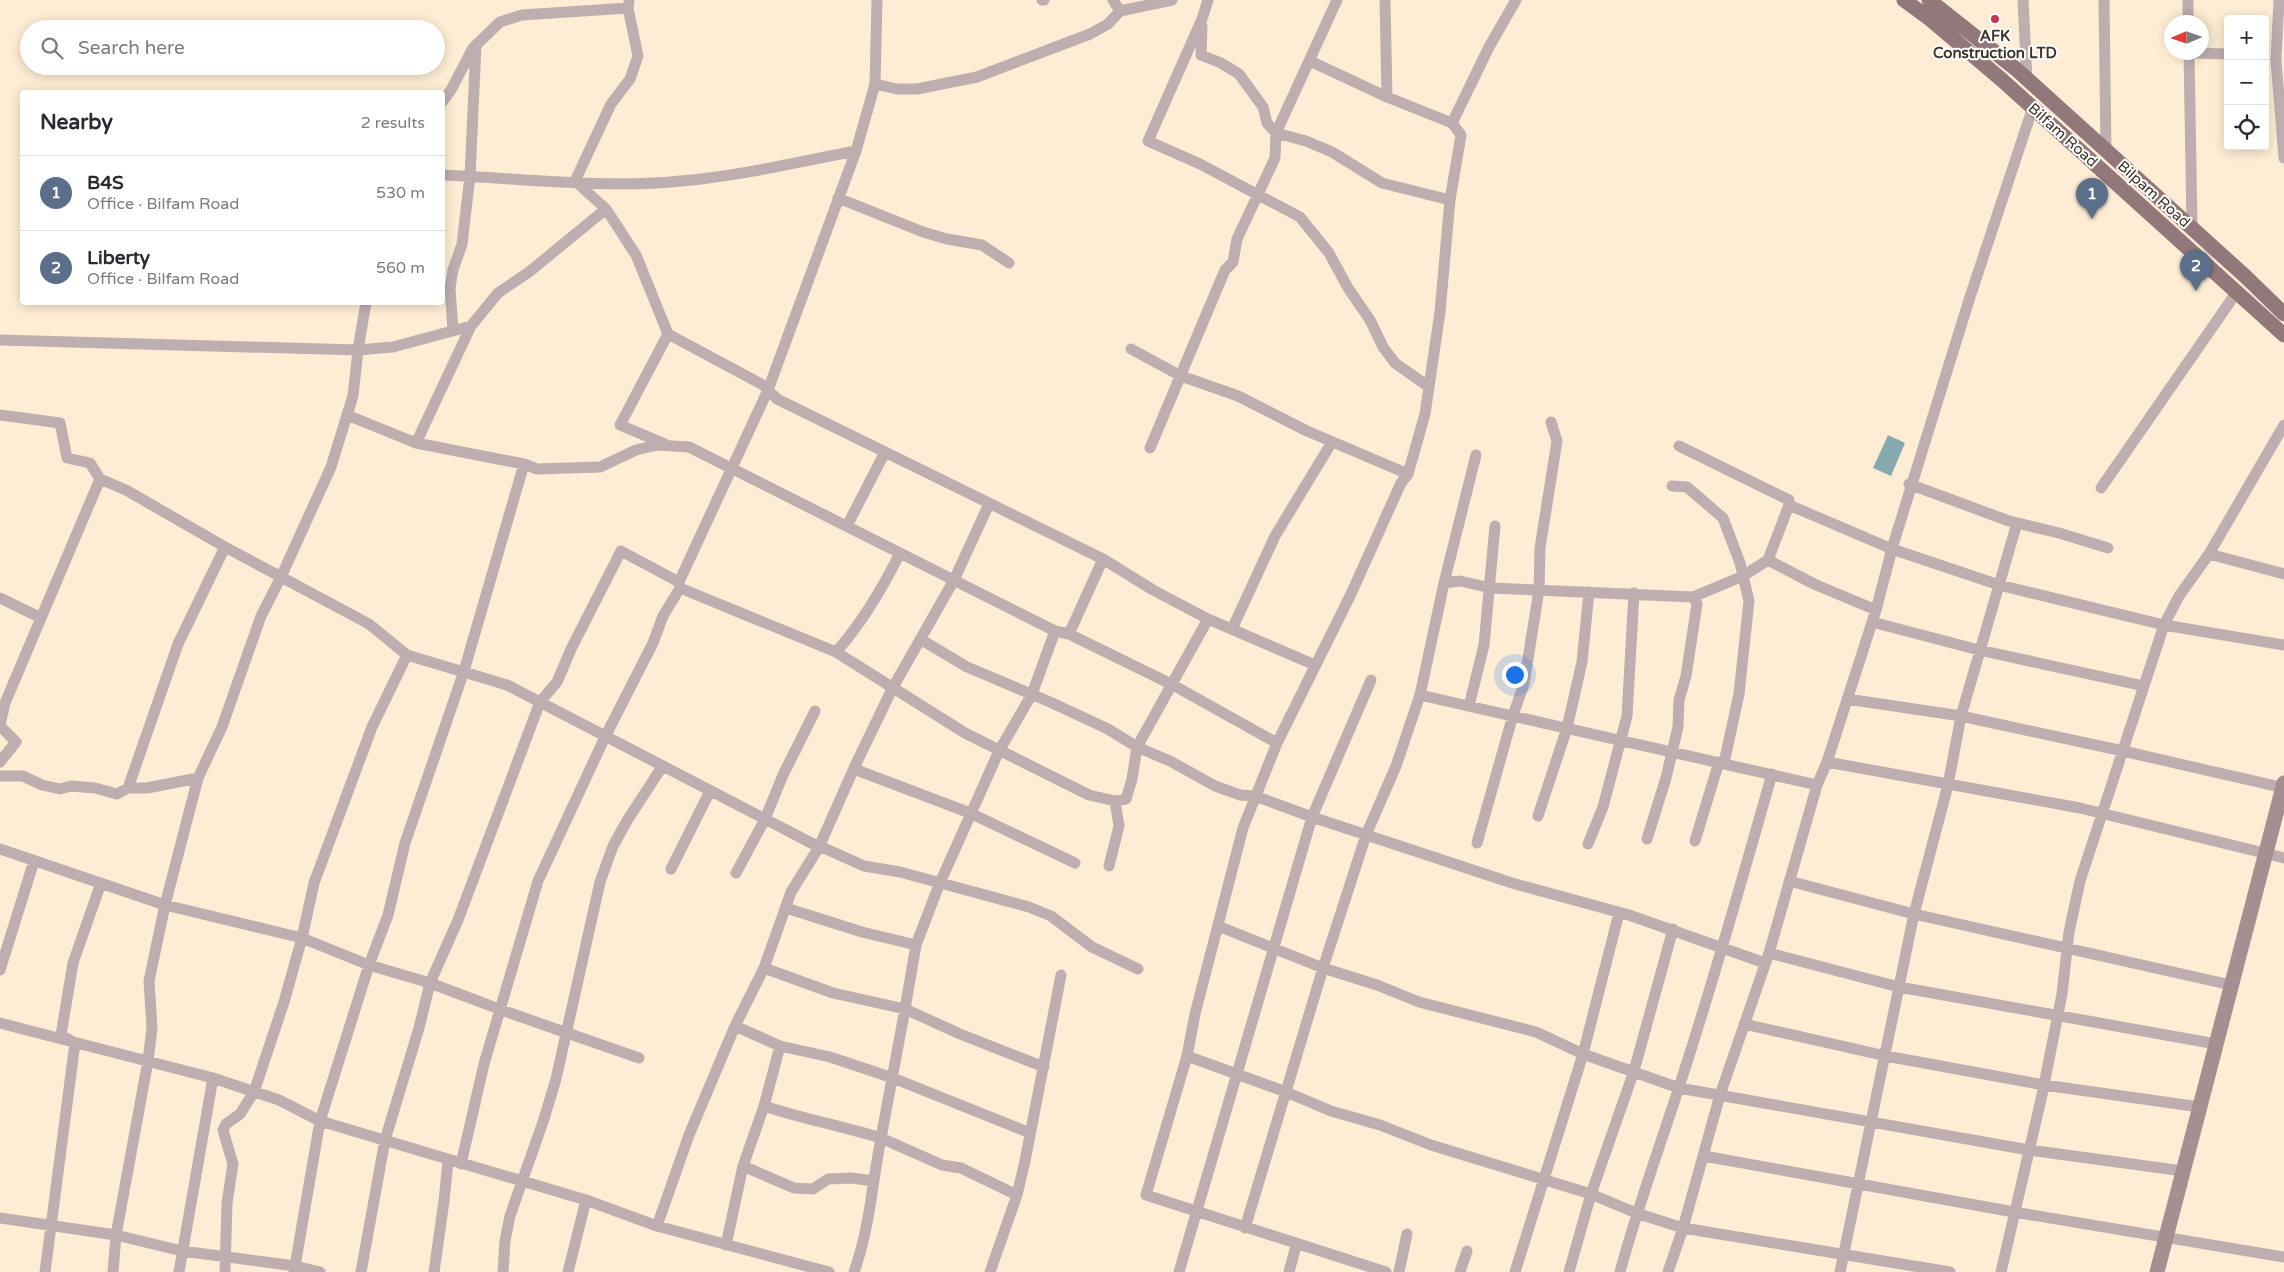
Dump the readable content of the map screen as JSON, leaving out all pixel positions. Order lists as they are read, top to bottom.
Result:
{
  "streets": {
    "main road": ["Bilfam Road", "Bilpam Road"]
  },
  "places": ["AFK Construction LTD"],
  "north": "left",
  "page": {
    "map_buttons": ["+", "−"],
    "search": "Search here",
    "heading": ["Nearby", "2 results"],
    "list": [
      {
        "mark": "1",
        "name": "B4S",
        "note": "Office · Bilfam Road",
        "value": "530 m"
      },
      {
        "mark": "2",
        "name": "Liberty",
        "note": "Office · Bilfam Road",
        "value": "560 m"
      }
    ],
    "pins": ["1", "2"]
  }
}
